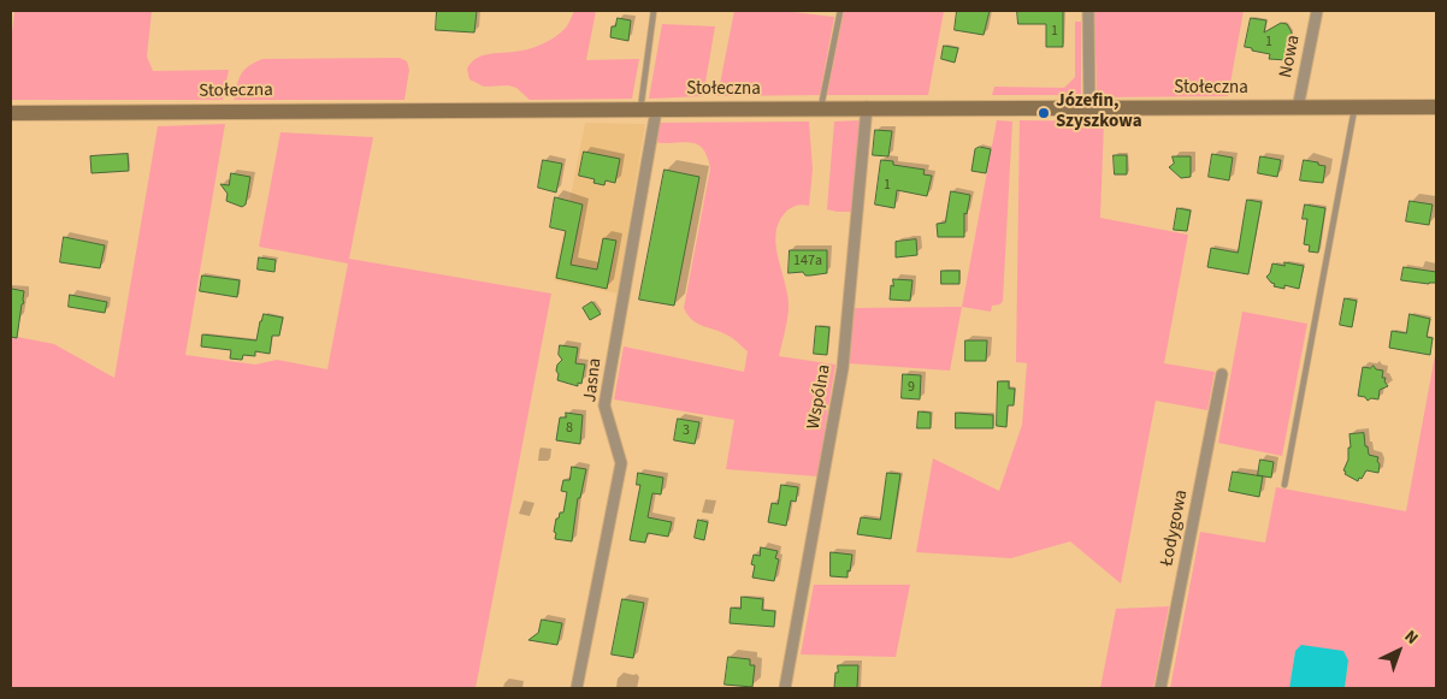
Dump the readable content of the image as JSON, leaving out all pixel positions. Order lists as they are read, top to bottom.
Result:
{
  "streets": {
    "street": [
      "Nowa",
      "Stołeczna",
      "Jasna",
      "Wspólna",
      "Łodygowa"
    ]
  },
  "crossings": [
    ["Nowa", "Stołeczna"],
    ["Stołeczna", "Jasna"],
    ["Stołeczna", "Wspólna"]
  ],
  "places": ["Józefin, Szyszkowa"],
  "house_numbers": [
    "1",
    "1",
    "1",
    "147a",
    "9",
    "8",
    "3"
  ],
  "north": "top right"
}
